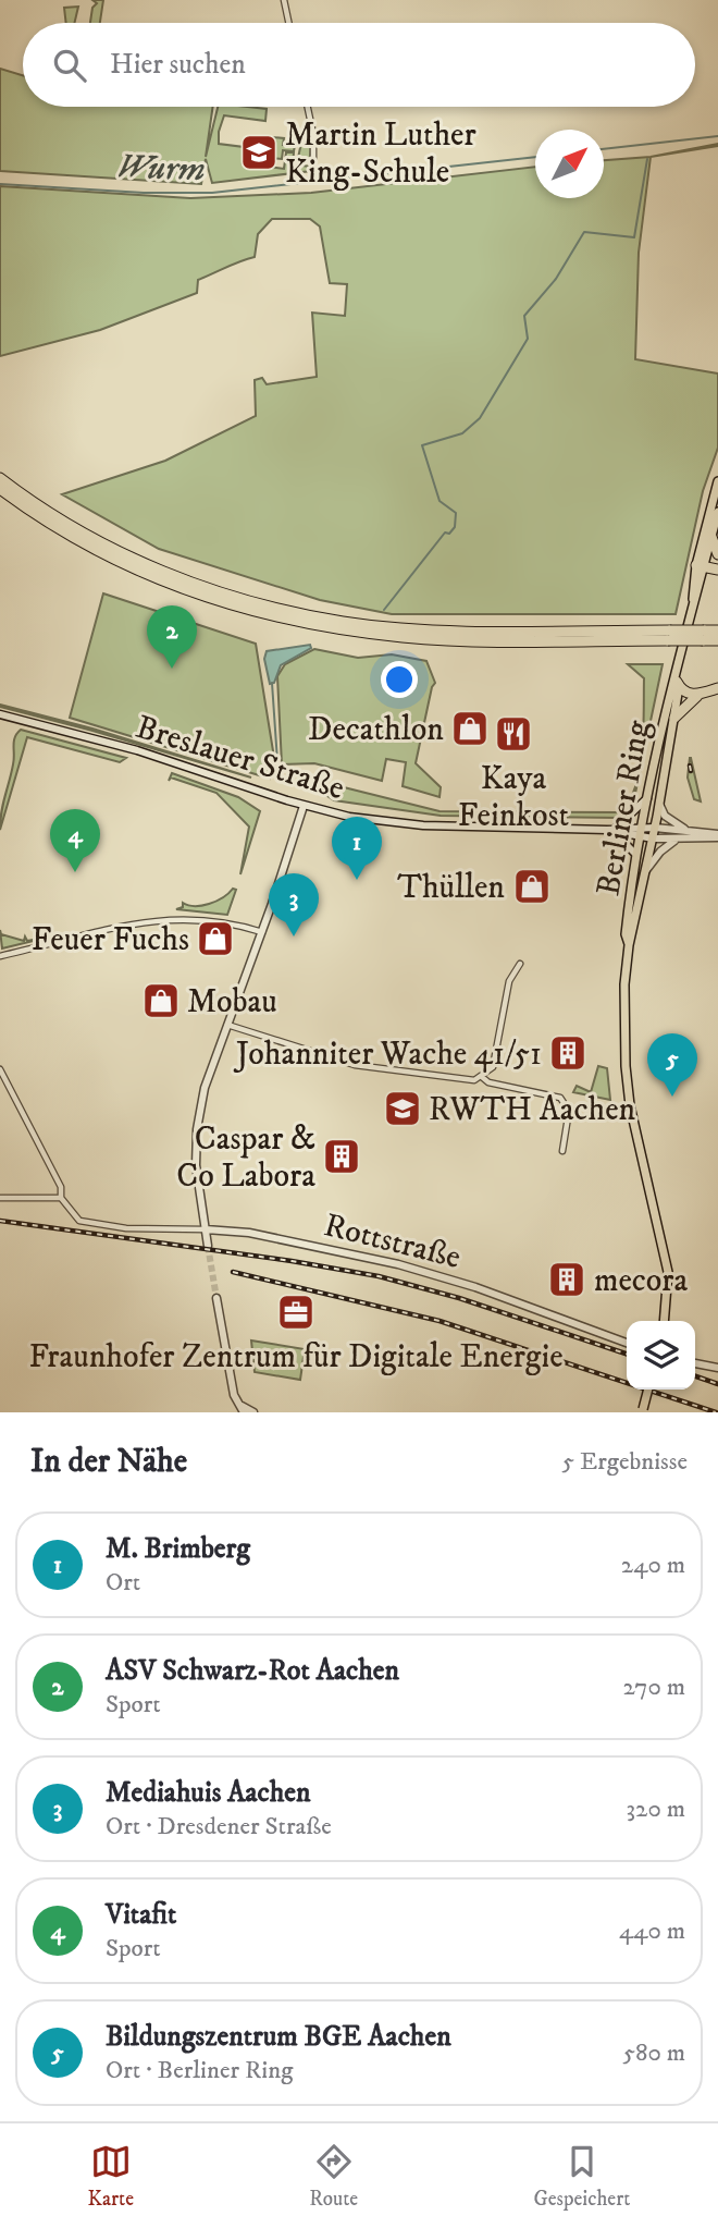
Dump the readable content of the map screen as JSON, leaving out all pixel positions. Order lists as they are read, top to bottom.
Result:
{
  "streets": {
    "main road": ["Berliner Ring"],
    "street": ["Breslauer Straße", "Rottstraße"]
  },
  "crossings": [
    ["Breslauer Straße", "Berliner Ring"]
  ],
  "water": ["Wurm"],
  "places": {
    "school or university": ["Martin Luther King-Schule", "RWTH Aachen"],
    "shop": [
      "Decathlon",
      "Thüllen",
      "Feuer Fuchs",
      "Mobau"
    ],
    "restaurant": ["Kaya Feinkost"],
    "building": ["Johanniter Wache 41/51", "Caspar & Co Labora", "mecora"],
    "office": ["Fraunhofer Zentrum für Digitale Energie"]
  },
  "north": "top right",
  "page": {
    "search": "Hier suchen",
    "pins": [
      "2",
      "4",
      "1",
      "3",
      "5"
    ],
    "heading": ["In der Nähe", "5 Ergebnisse"],
    "list": [
      {
        "mark": "1",
        "name": "M. Brimberg",
        "note": "Ort",
        "value": "240 m"
      },
      {
        "mark": "2",
        "name": "ASV Schwarz-Rot Aachen",
        "note": "Sport",
        "value": "270 m"
      },
      {
        "mark": "3",
        "name": "Mediahuis Aachen",
        "note": "Ort · Dresdener Straße",
        "value": "320 m"
      },
      {
        "mark": "4",
        "name": "Vitafit",
        "note": "Sport",
        "value": "440 m"
      },
      {
        "mark": "5",
        "name": "Bildungszentrum BGE Aachen",
        "note": "Ort · Berliner Ring",
        "value": "580 m"
      }
    ],
    "nav": ["Karte", "Route", "Gespeichert"]
  }
}
